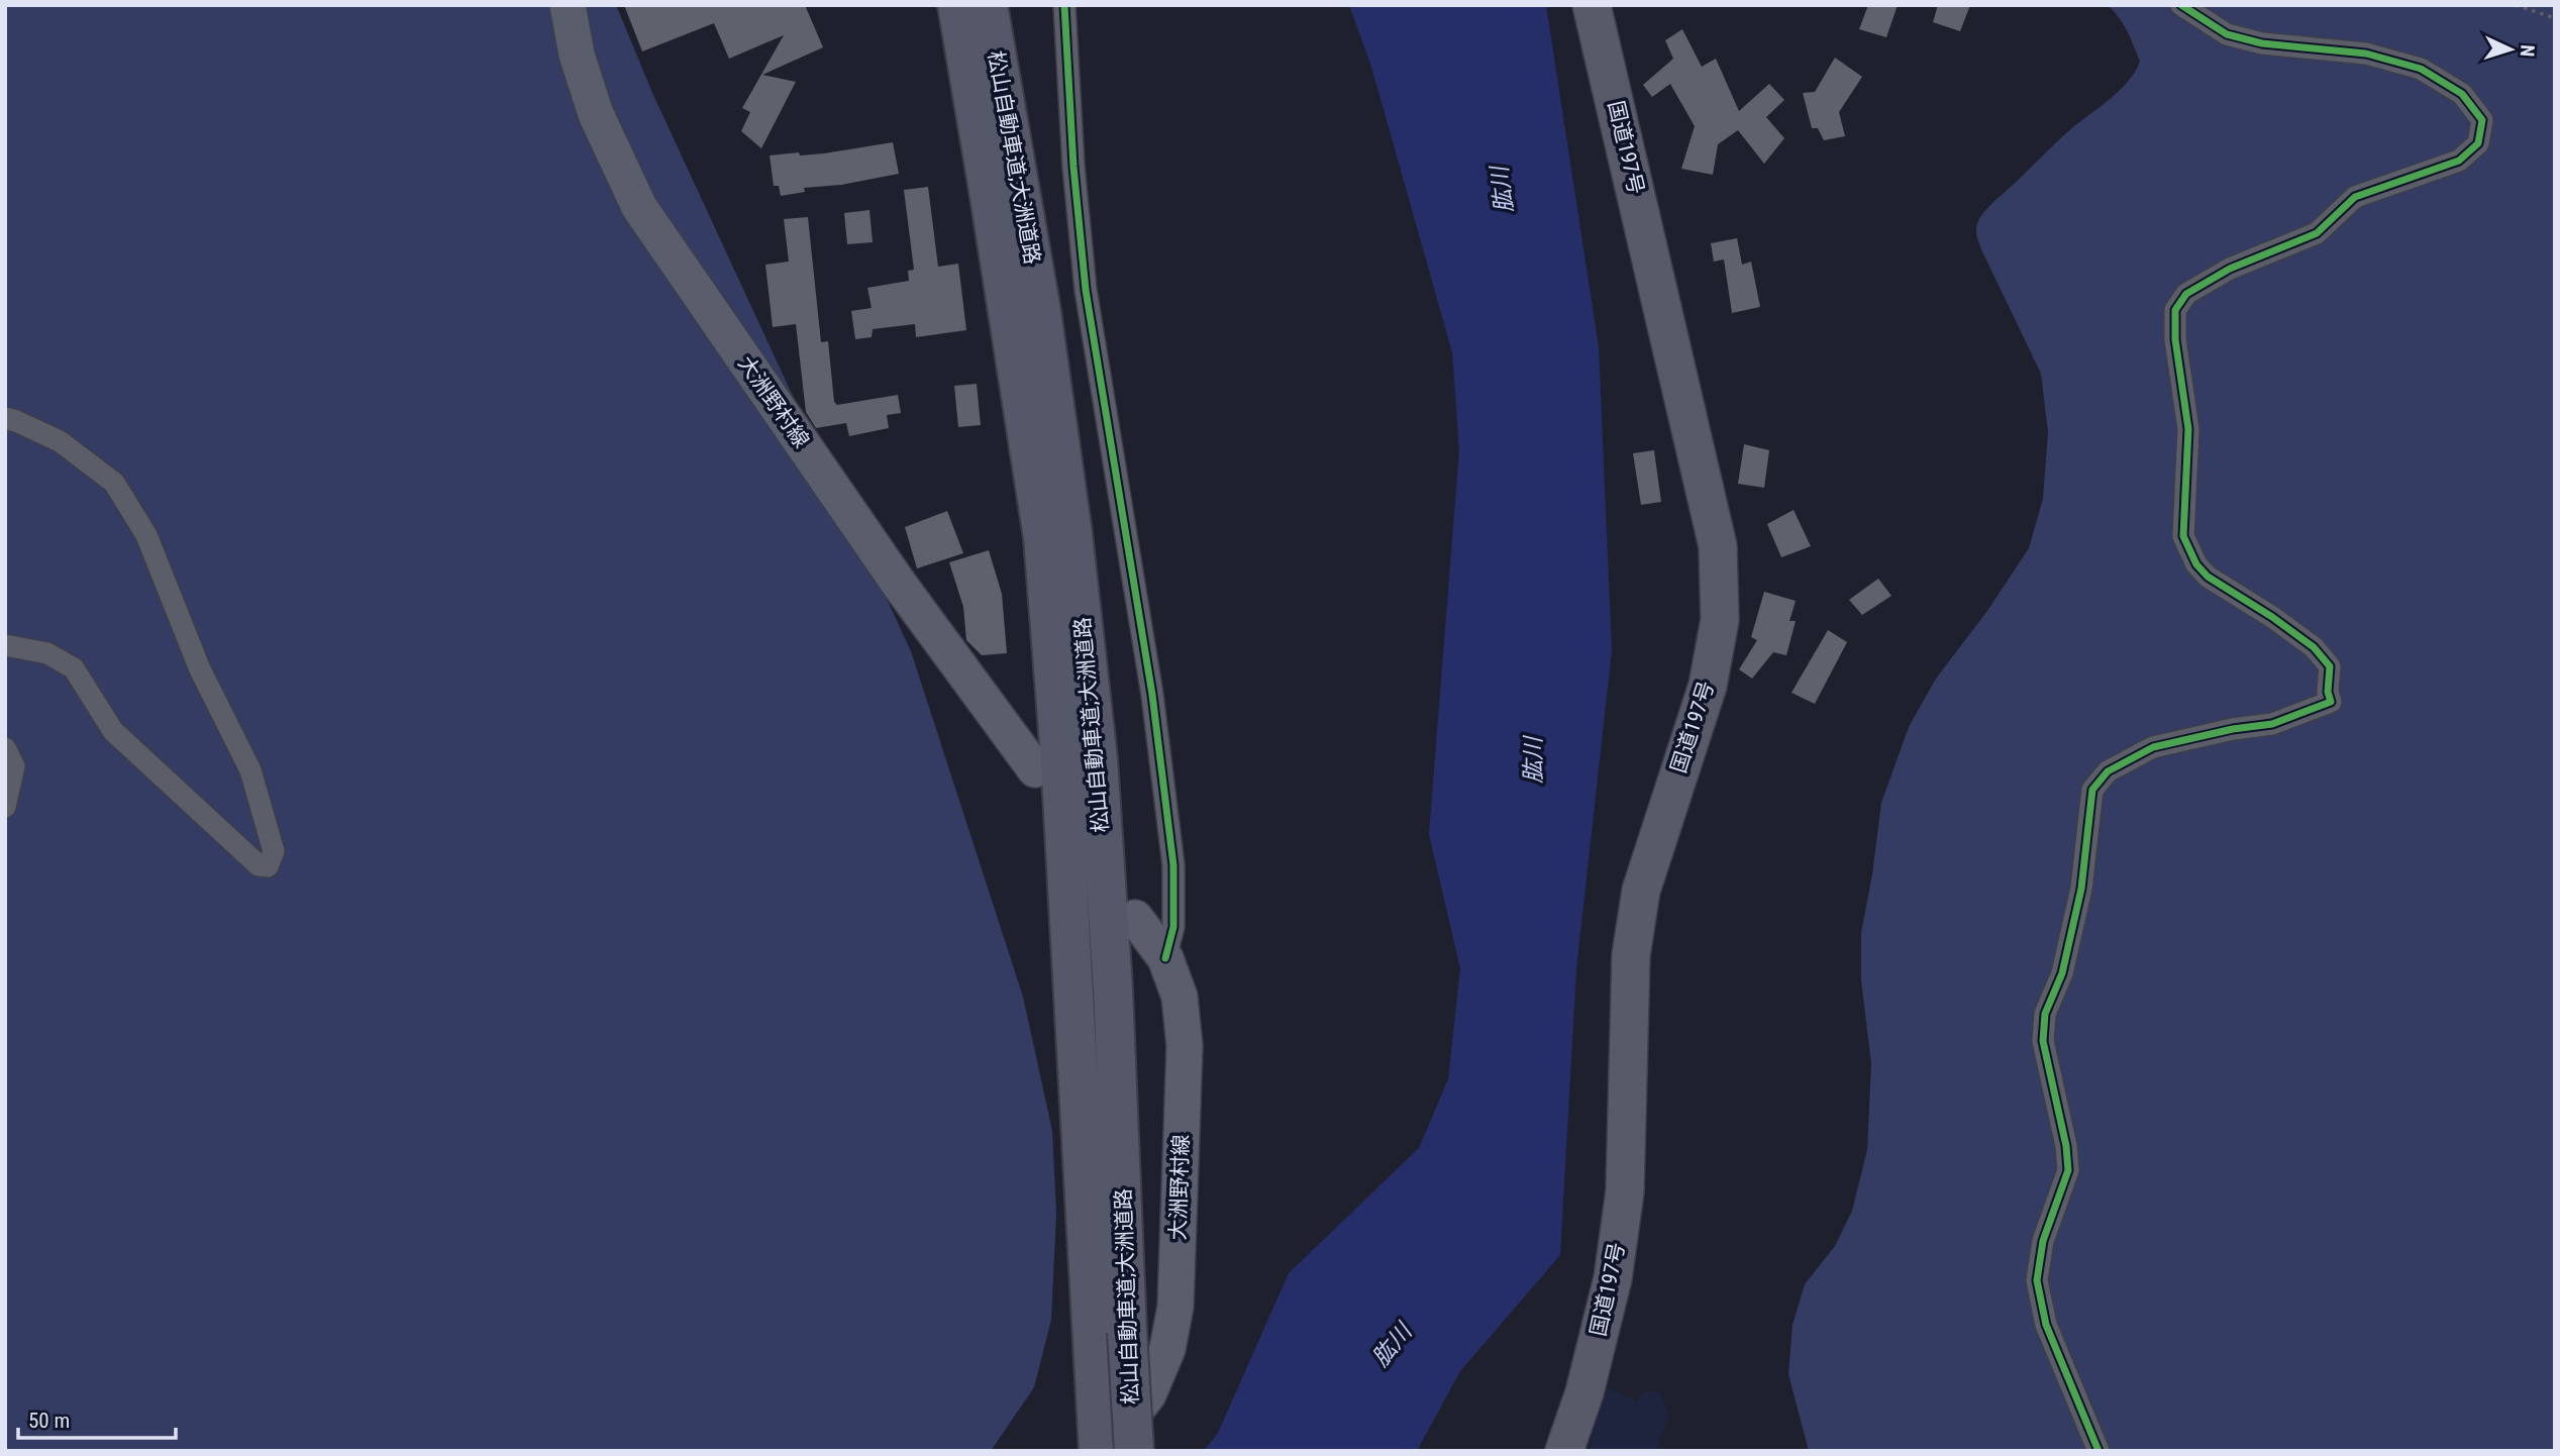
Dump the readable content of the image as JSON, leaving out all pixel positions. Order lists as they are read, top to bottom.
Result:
{
  "streets": {
    "highway": ["国道197号", "松山自動車道;大洲道路"],
    "main road": ["大洲野村線"]
  },
  "water": ["肱川"],
  "scale_bar": "50 m",
  "north": "right"
}
